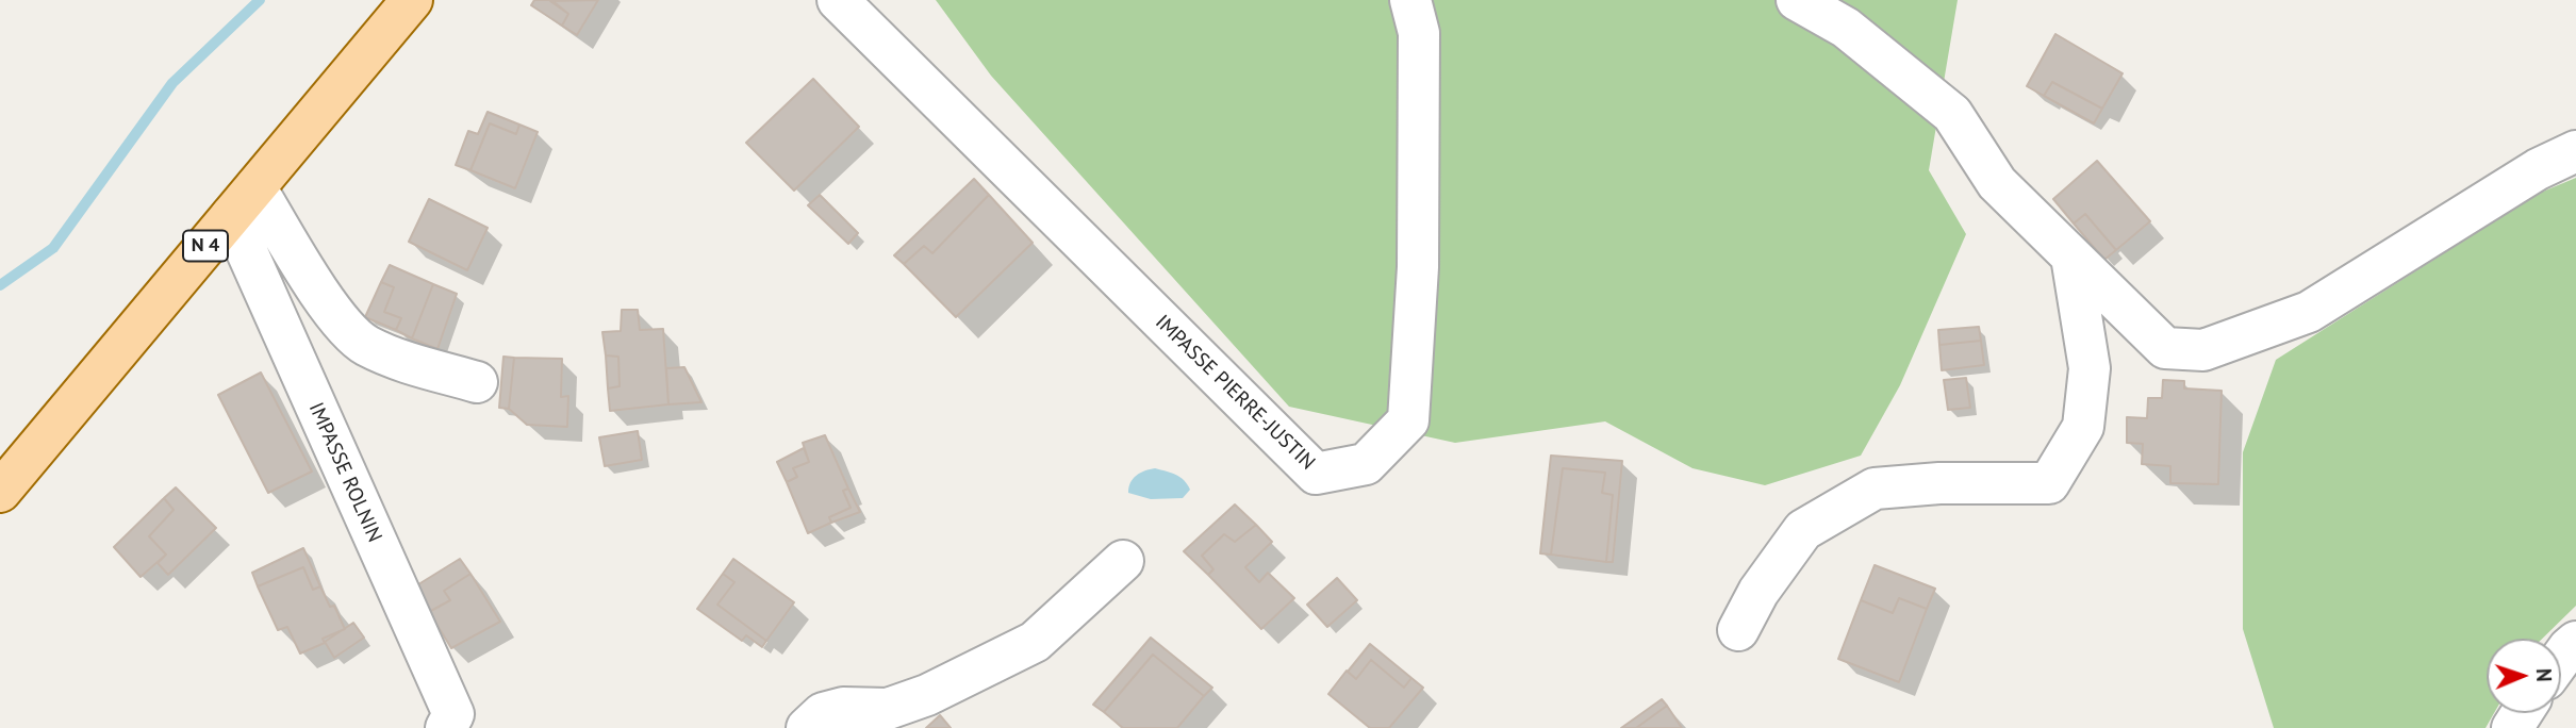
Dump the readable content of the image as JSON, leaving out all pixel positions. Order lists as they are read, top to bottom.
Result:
{
  "streets": {
    "main road": ["N 4"],
    "street": ["IMPASSE PIERRE-JUSTIN", "IMPASSE ROLNIN"]
  },
  "crossings": [
    ["N 4", "IMPASSE ROLNIN"]
  ],
  "north": "right"
}
